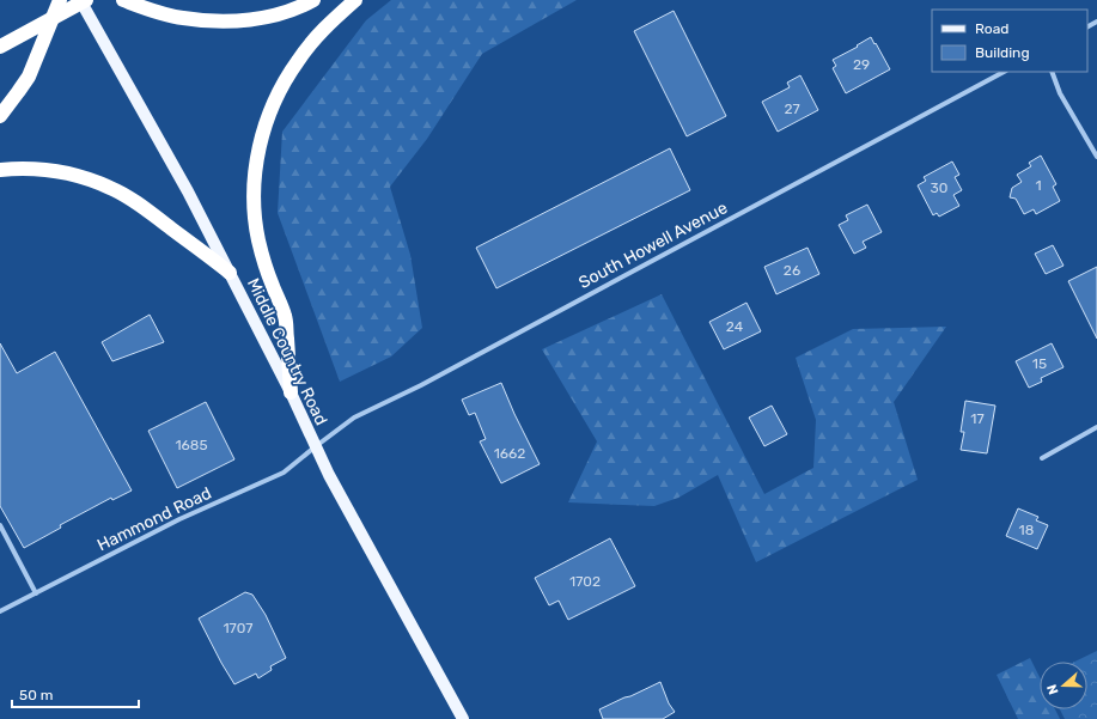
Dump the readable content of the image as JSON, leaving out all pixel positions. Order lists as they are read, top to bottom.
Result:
{
  "streets": {
    "main road": ["Middle Country Road"],
    "street": ["South Howell Avenue", "Hammond Road"]
  },
  "crossings": [
    ["South Howell Avenue", "Middle Country Road"],
    ["South Howell Avenue", "Hammond Road"],
    ["Middle Country Road", "Hammond Road"]
  ],
  "house_numbers": [
    "29",
    "27",
    "1",
    "30",
    "26",
    "24",
    "15",
    "17",
    "1685",
    "1662",
    "18",
    "1702",
    "1707"
  ],
  "legend": ["Road", "Building"],
  "scale_bar": "50 m",
  "north": "left"
}
